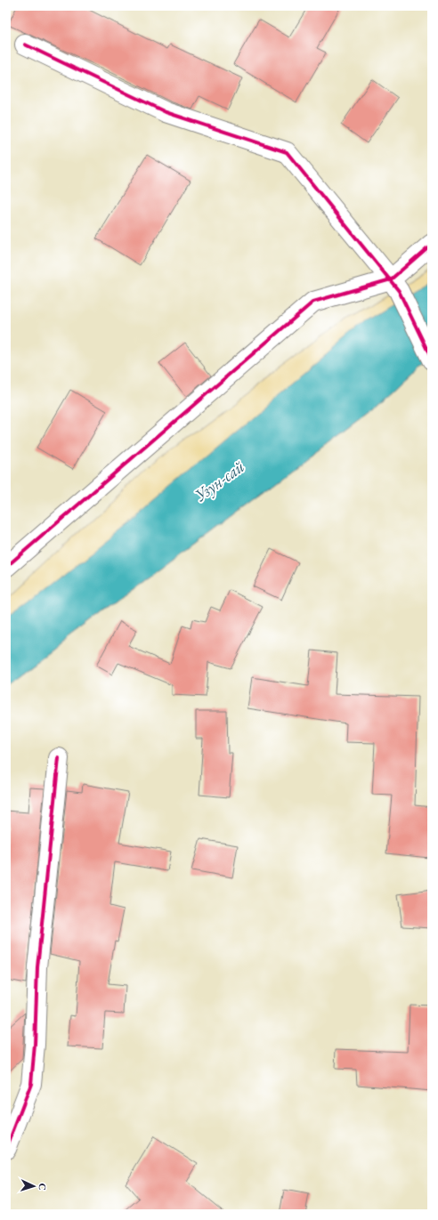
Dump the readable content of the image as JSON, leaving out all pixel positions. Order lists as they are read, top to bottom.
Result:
{
  "water": ["Узун-сай"],
  "north": "right"
}
